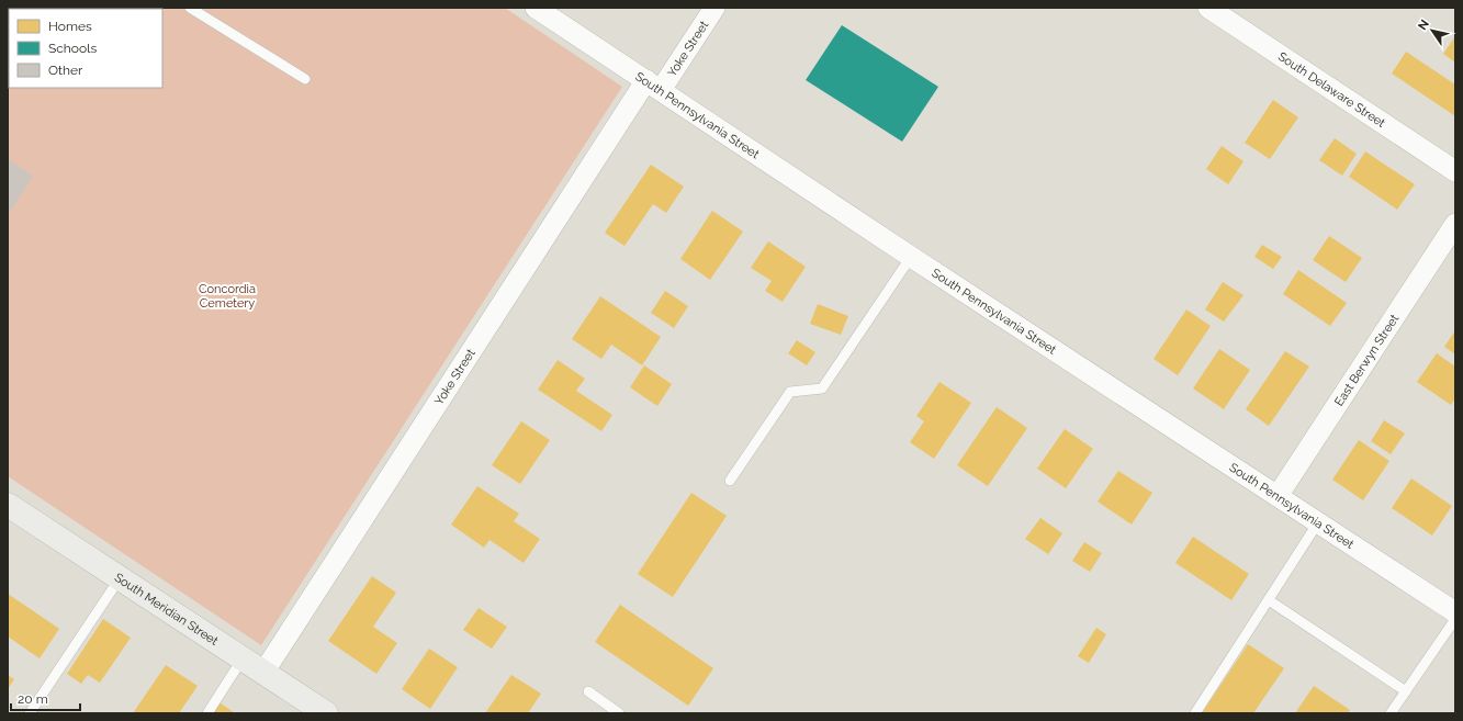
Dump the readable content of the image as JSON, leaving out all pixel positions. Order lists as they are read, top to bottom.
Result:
{
  "streets": {
    "main road": ["South Meridian Street"],
    "street": [
      "Yoke Street",
      "South Delaware Street",
      "South Pennsylvania Street",
      "East Berwyn Street"
    ]
  },
  "crossings": [
    ["Yoke Street", "South Pennsylvania Street"],
    ["Yoke Street", "South Meridian Street"],
    ["South Pennsylvania Street", "East Berwyn Street"]
  ],
  "parks": ["Concordia Cemetery"],
  "legend": ["Homes", "Schools", "Other"],
  "scale_bar": "20 m",
  "north": "top left"
}
